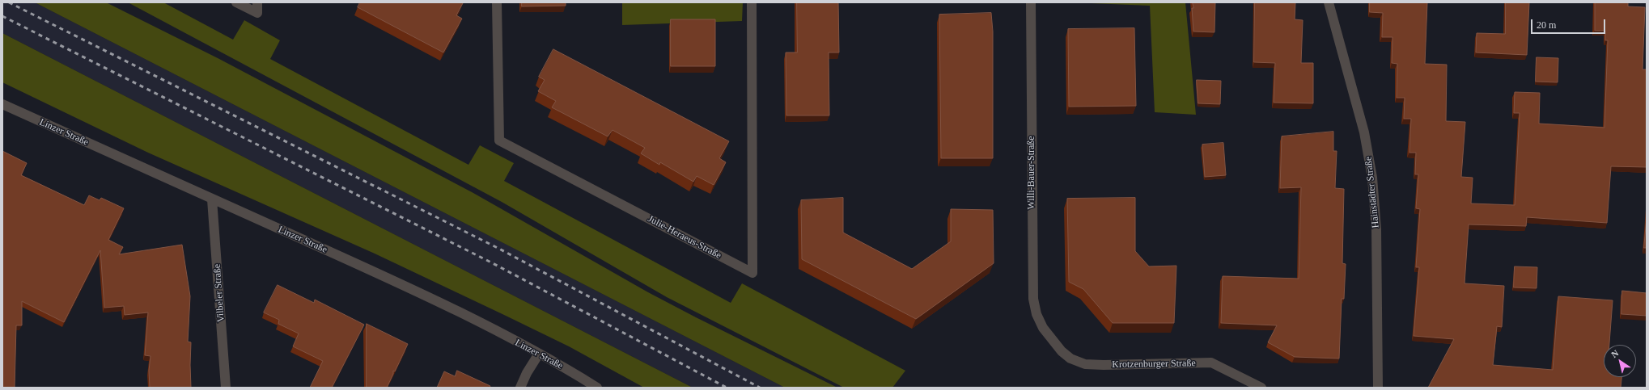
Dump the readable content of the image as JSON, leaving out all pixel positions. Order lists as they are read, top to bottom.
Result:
{
  "streets": {
    "street": [
      "Linzer Straße",
      "Willi-Bauer-Straße",
      "Hainstädter Straße",
      "Julie-Heraeus-Straße",
      "Vilbeler Straße",
      "Krotzenburger Straße"
    ]
  },
  "crossings": [
    ["Linzer Straße", "Vilbeler Straße"],
    ["Willi-Bauer-Straße", "Krotzenburger Straße"]
  ],
  "scale_bar": "20 m",
  "north": "top left"
}
